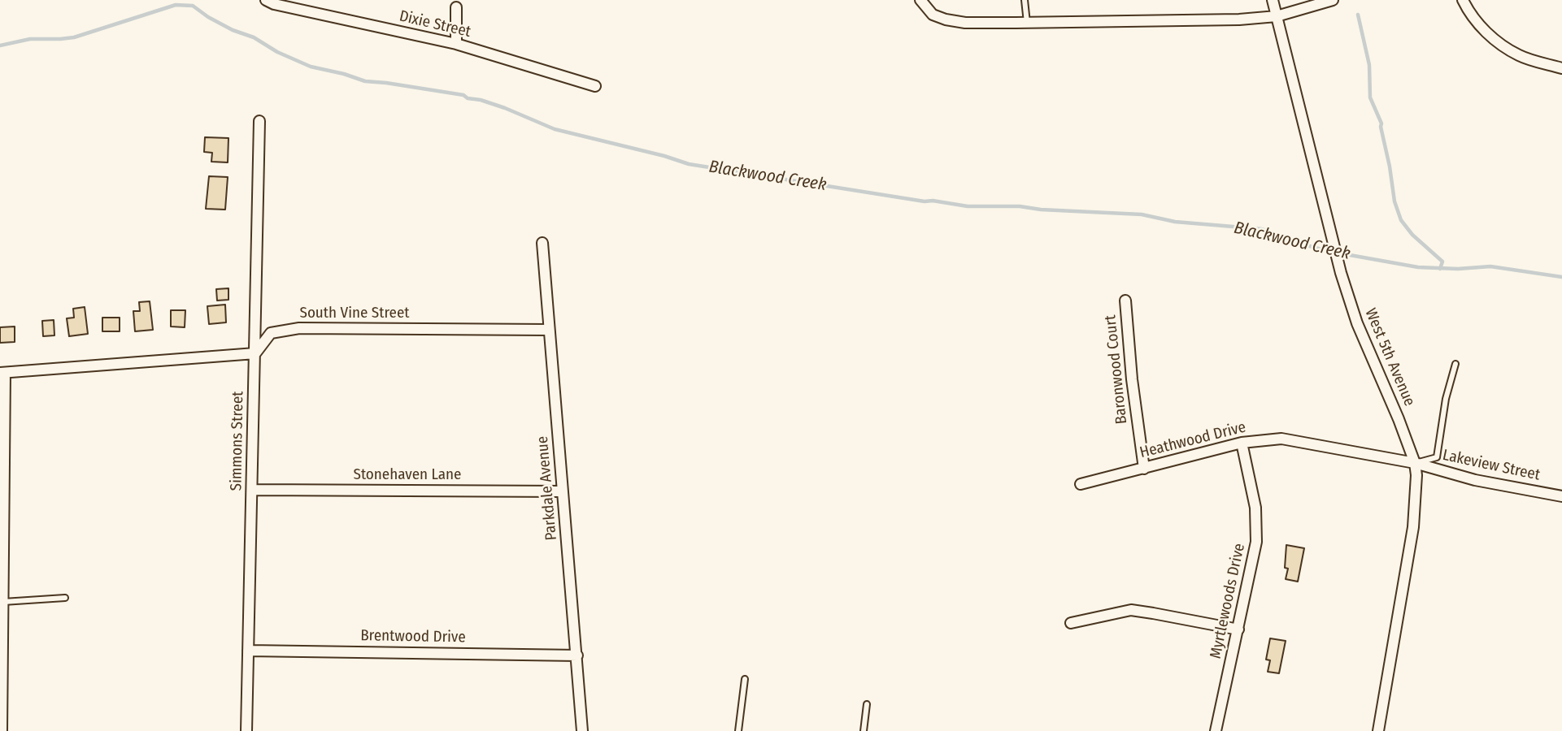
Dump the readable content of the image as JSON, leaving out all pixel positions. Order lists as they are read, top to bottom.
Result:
{
  "streets": {
    "street": [
      "Dixie Street",
      "South Vine Street",
      "West 5th Avenue",
      "Baronwood Court",
      "Heathwood Drive",
      "Simmons Street",
      "Lakeview Street",
      "Stonehaven Lane",
      "Parkdale Avenue",
      "Myrtlewoods Drive",
      "Brentwood Drive"
    ]
  },
  "crossings": [
    ["South Vine Street", "Simmons Street"],
    ["South Vine Street", "Parkdale Avenue"],
    ["West 5th Avenue", "Heathwood Drive"],
    ["West 5th Avenue", "Lakeview Street"],
    ["Baronwood Court", "Heathwood Drive"],
    ["Heathwood Drive", "Lakeview Street"],
    ["Heathwood Drive", "Myrtlewoods Drive"],
    ["Simmons Street", "Stonehaven Lane"],
    ["Simmons Street", "Brentwood Drive"],
    ["Stonehaven Lane", "Parkdale Avenue"],
    ["Parkdale Avenue", "Brentwood Drive"]
  ],
  "water": ["Blackwood Creek"]
}
